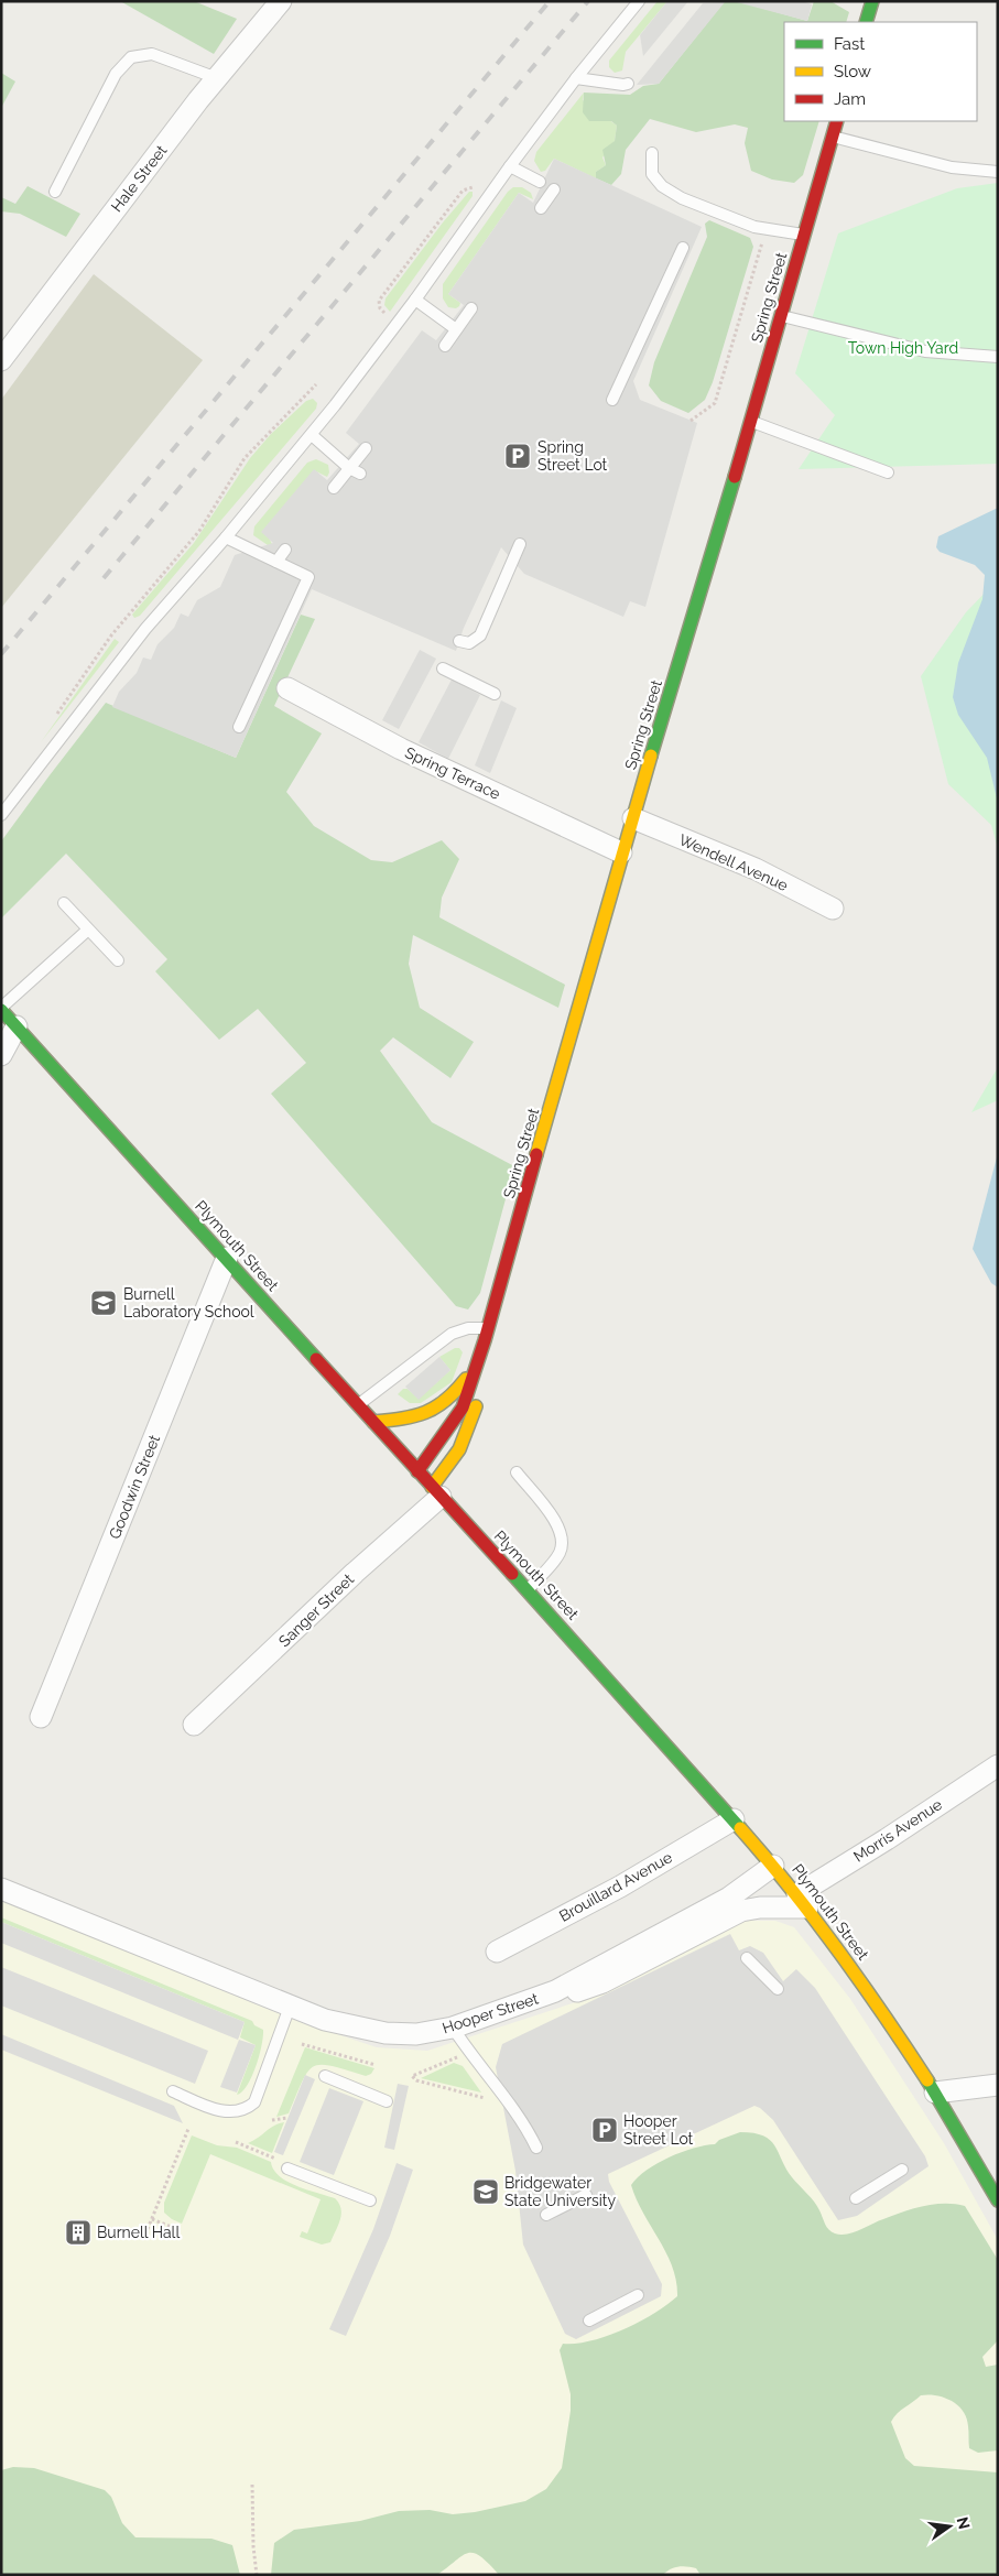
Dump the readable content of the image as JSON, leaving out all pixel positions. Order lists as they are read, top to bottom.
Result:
{
  "streets": {
    "street": [
      "Hale Street",
      "Spring Street",
      "Spring Terrace",
      "Wendell Avenue",
      "Plymouth Street",
      "Goodwin Street",
      "Sanger Street",
      "Morris Avenue",
      "Brouillard Avenue",
      "Hooper Street"
    ]
  },
  "crossings": [
    ["Spring Street", "Spring Terrace"],
    ["Spring Street", "Wendell Avenue"],
    ["Spring Street", "Plymouth Street"],
    ["Spring Street", "Sanger Street"],
    ["Plymouth Street", "Goodwin Street"],
    ["Plymouth Street", "Sanger Street"],
    ["Plymouth Street", "Morris Avenue"],
    ["Plymouth Street", "Brouillard Avenue"],
    ["Plymouth Street", "Hooper Street"]
  ],
  "parks": ["Town High Yard"],
  "places": {
    "parking": ["Spring Street Lot", "Hooper Street Lot"],
    "school or university": ["Burnell Laboratory School", "Bridgewater State University"],
    "building": ["Burnell Hall"]
  },
  "legend": ["Fast", "Slow", "Jam"],
  "north": "right"
}
